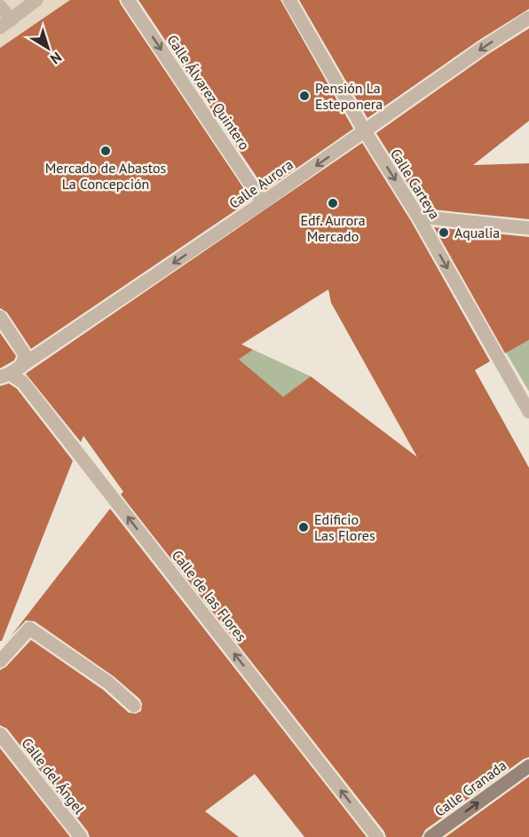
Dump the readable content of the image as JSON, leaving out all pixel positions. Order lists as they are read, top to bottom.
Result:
{
  "streets": {
    "main road": ["Calle Granada"],
    "street": [
      "Calle Álvarez Quintero",
      "Calle Aurora",
      "Calle Carteya",
      "Calle de las Flores",
      "Calle del Ángel"
    ]
  },
  "crossings": [
    ["Calle Álvarez Quintero", "Calle Aurora"],
    ["Calle Aurora", "Calle Carteya"],
    ["Calle Aurora", "Calle de las Flores"]
  ],
  "one_way": [
    "Calle Álvarez Quintero",
    "Calle Aurora",
    "Calle Carteya",
    "Calle de las Flores",
    "Calle Granada"
  ],
  "places": [
    "Pensión La Esteponera",
    "Mercado de Abastos La Concepción",
    "Edf. Aurora Mercado",
    "Aqualia",
    "Edificio Las Flores"
  ],
  "north": "bottom right"
}
